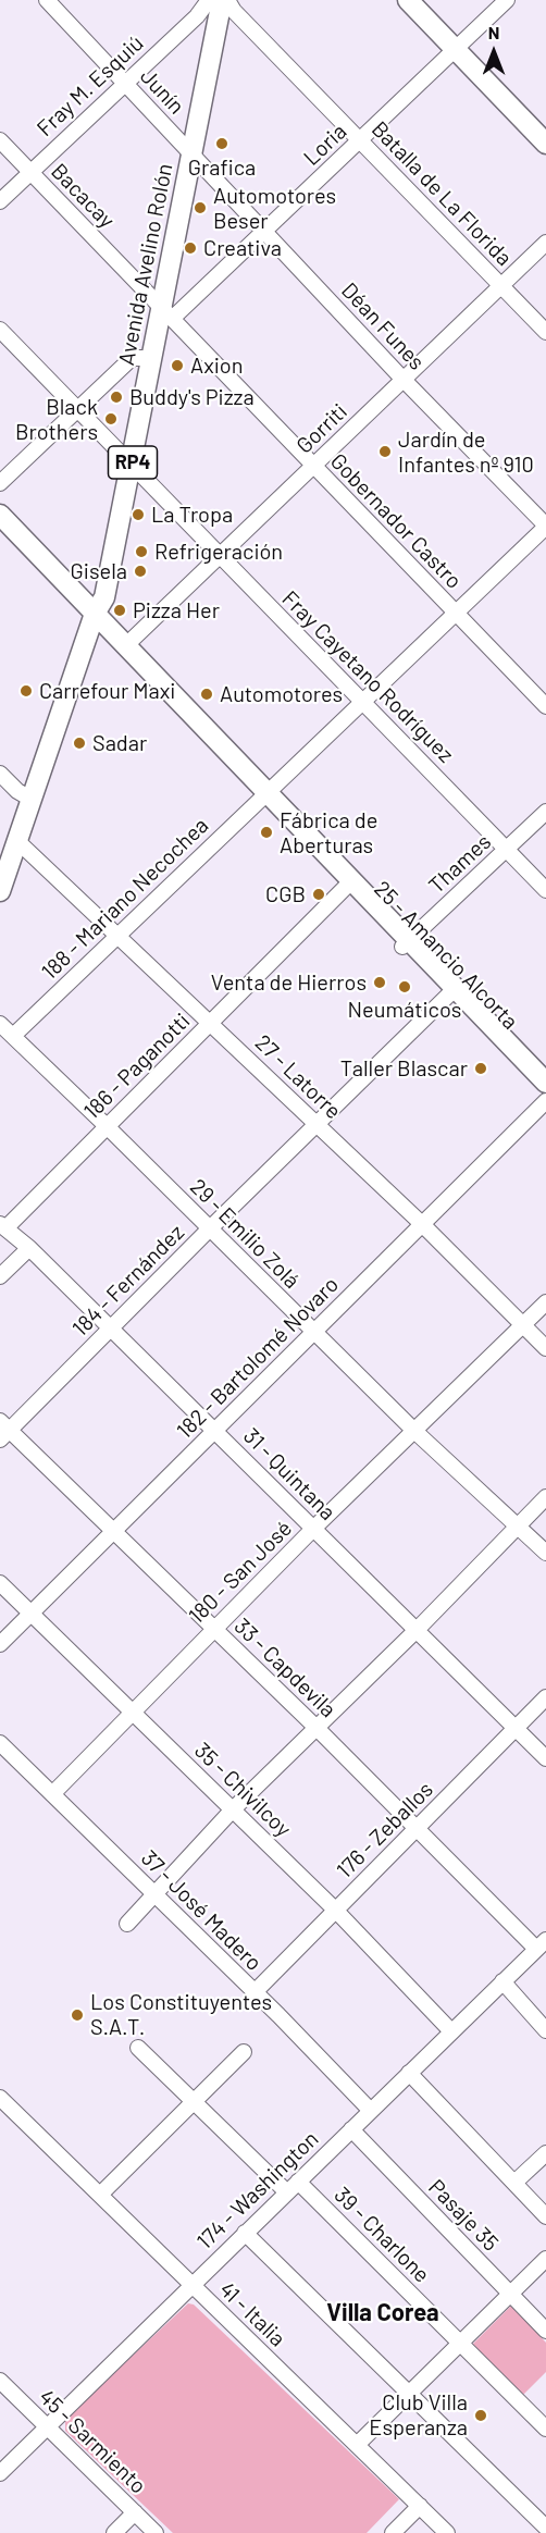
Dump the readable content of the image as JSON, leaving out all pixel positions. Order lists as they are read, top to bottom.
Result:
{
  "streets": {
    "main road": ["Avenida Avelino Rolón", "RP4", "25 - Amancio Alcorta"],
    "street": [
      "Fray M. Esquiú",
      "Junín",
      "Loria",
      "Batalla de La Florida",
      "Bacacay",
      "Déan Funes",
      "Gorriti",
      "Gobernador Castro",
      "Fray Cayetano Rodríguez",
      "Thames",
      "188 - Mariano Necochea",
      "186 - Paganotti",
      "27 - Latorre",
      "29 - Emilio Zolá",
      "184 - Fernández",
      "182 - Bartolomé Novaro",
      "31 - Quintana",
      "180 - San José",
      "33 - Capdevila",
      "35 - Chivilcoy",
      "176 - Zeballos",
      "37 - José Madero",
      "174 - Washington",
      "Pasaje 35",
      "39 - Charlone",
      "41 - Italia",
      "45 - Sarmiento"
    ]
  },
  "crossings": [
    ["Fray M. Esquiú", "Junín"],
    ["Fray M. Esquiú", "Bacacay"],
    ["Fray M. Esquiú", "Avenida Avelino Rolón"],
    ["Junín", "Avenida Avelino Rolón"],
    ["Junín", "Déan Funes"],
    ["Loria", "Batalla de La Florida"],
    ["Loria", "Bacacay"],
    ["Loria", "Avenida Avelino Rolón"],
    ["Loria", "Déan Funes"],
    ["Loria", "Gobernador Castro"],
    ["Batalla de La Florida", "Gorriti"],
    ["Bacacay", "Avenida Avelino Rolón"],
    ["Bacacay", "Gobernador Castro"],
    ["Avenida Avelino Rolón", "Déan Funes"],
    ["Avenida Avelino Rolón", "RP4"],
    ["Avenida Avelino Rolón", "Gobernador Castro"],
    ["Avenida Avelino Rolón", "Fray Cayetano Rodríguez"],
    ["Avenida Avelino Rolón", "25 - Amancio Alcorta"],
    ["Déan Funes", "Gorriti"],
    ["Déan Funes", "188 - Mariano Necochea"],
    ["Gorriti", "Gobernador Castro"],
    ["Gorriti", "Fray Cayetano Rodríguez"],
    ["RP4", "25 - Amancio Alcorta"],
    ["RP4", "27 - Latorre"],
    ["Gobernador Castro", "188 - Mariano Necochea"],
    ["Fray Cayetano Rodríguez", "Thames"],
    ["Fray Cayetano Rodríguez", "188 - Mariano Necochea"],
    ["Thames", "25 - Amancio Alcorta"],
    ["188 - Mariano Necochea", "25 - Amancio Alcorta"],
    ["188 - Mariano Necochea", "27 - Latorre"],
    ["188 - Mariano Necochea", "29 - Emilio Zolá"],
    ["25 - Amancio Alcorta", "186 - Paganotti"],
    ["25 - Amancio Alcorta", "184 - Fernández"],
    ["186 - Paganotti", "27 - Latorre"],
    ["186 - Paganotti", "29 - Emilio Zolá"],
    ["186 - Paganotti", "31 - Quintana"],
    ["27 - Latorre", "184 - Fernández"],
    ["27 - Latorre", "182 - Bartolomé Novaro"],
    ["27 - Latorre", "180 - San José"],
    ["29 - Emilio Zolá", "184 - Fernández"],
    ["29 - Emilio Zolá", "182 - Bartolomé Novaro"],
    ["29 - Emilio Zolá", "180 - San José"],
    ["184 - Fernández", "31 - Quintana"],
    ["184 - Fernández", "33 - Capdevila"],
    ["182 - Bartolomé Novaro", "31 - Quintana"],
    ["182 - Bartolomé Novaro", "33 - Capdevila"],
    ["182 - Bartolomé Novaro", "35 - Chivilcoy"],
    ["31 - Quintana", "180 - San José"],
    ["31 - Quintana", "176 - Zeballos"],
    ["180 - San José", "33 - Capdevila"],
    ["180 - San José", "35 - Chivilcoy"],
    ["180 - San José", "37 - José Madero"],
    ["33 - Capdevila", "176 - Zeballos"],
    ["33 - Capdevila", "174 - Washington"],
    ["35 - Chivilcoy", "176 - Zeballos"],
    ["35 - Chivilcoy", "174 - Washington"],
    ["176 - Zeballos", "37 - José Madero"],
    ["37 - José Madero", "174 - Washington"],
    ["174 - Washington", "Pasaje 35"],
    ["174 - Washington", "39 - Charlone"],
    ["174 - Washington", "41 - Italia"],
    ["174 - Washington", "45 - Sarmiento"]
  ],
  "districts": ["Villa Corea"],
  "places": [
    "Grafica",
    "Automotores Beser",
    "Creativa",
    "Axion",
    "Buddy's Pizza",
    "Black Brothers",
    "Jardín de Infantes nº 910",
    "La Tropa",
    "Refrigeración",
    "Gisela",
    "Pizza Her",
    "Carrefour Maxi",
    "Automotores",
    "Sadar",
    "Fábrica de Aberturas",
    "CGB",
    "Venta de Hierros",
    "Neumáticos",
    "Taller Blascar",
    "Los Constituyentes S.A.T.",
    "Club Villa Esperanza"
  ],
  "north": "top"
}
